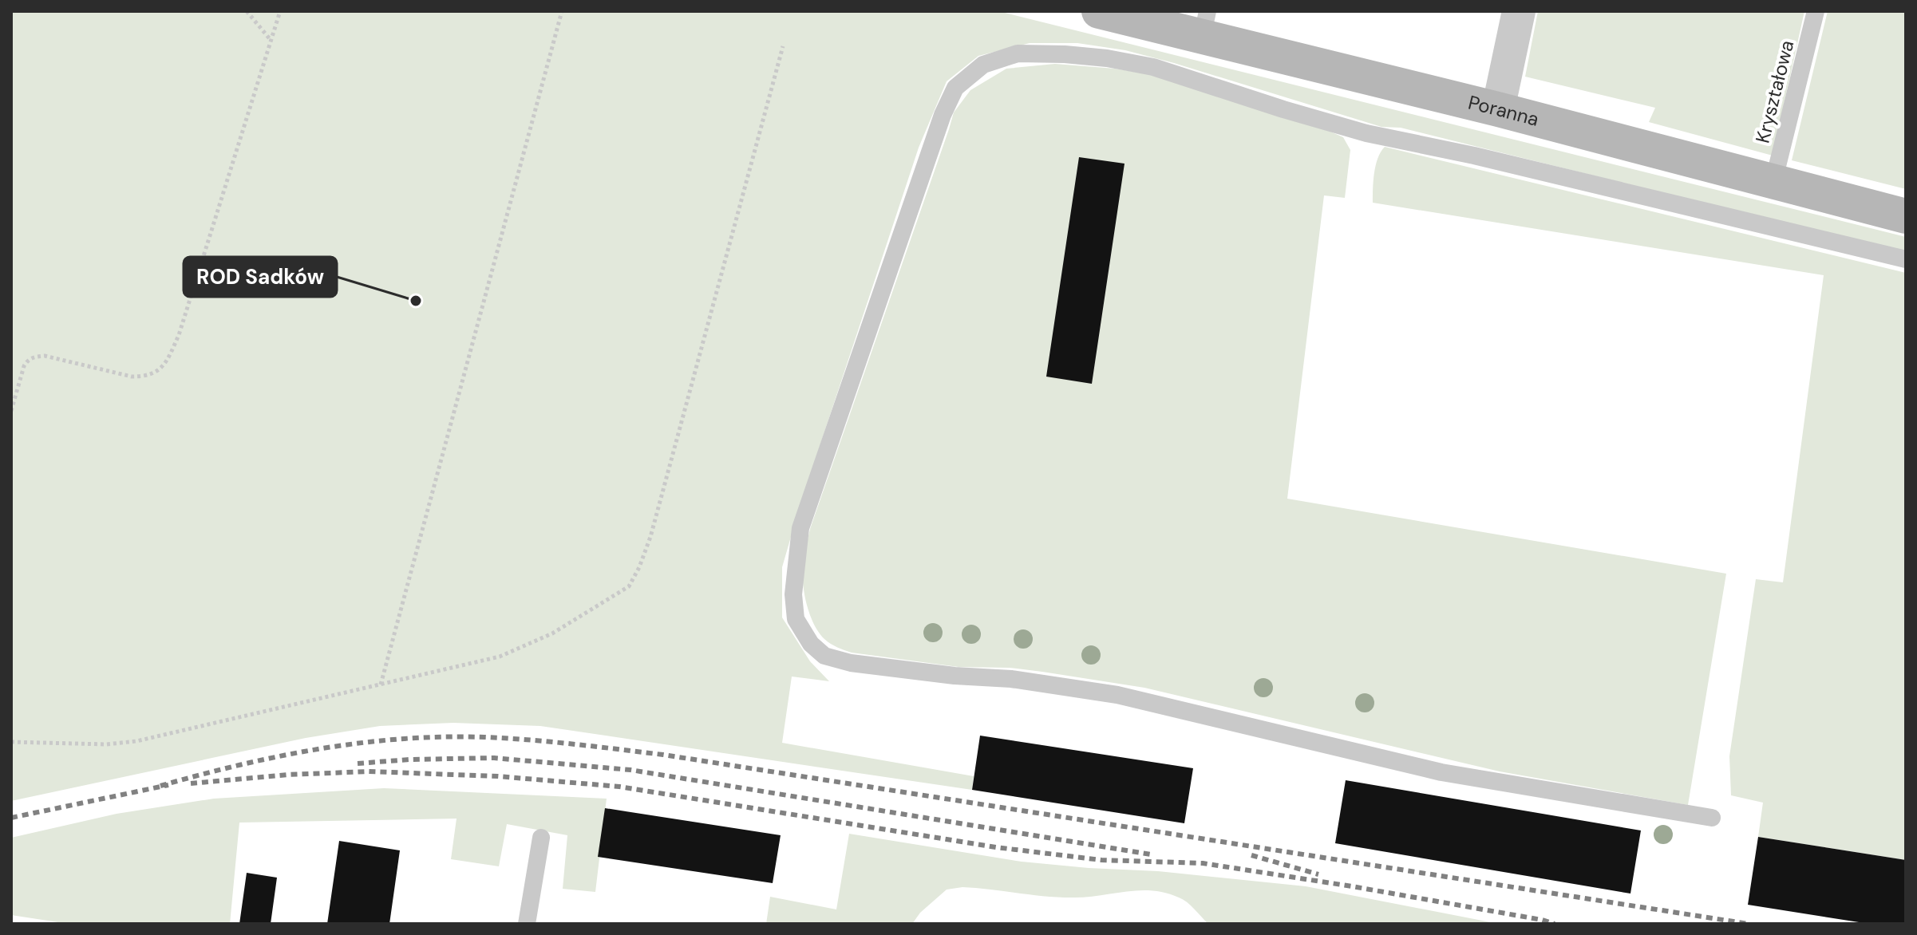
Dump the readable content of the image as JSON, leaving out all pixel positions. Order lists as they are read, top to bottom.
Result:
{
  "streets": {
    "street": ["Poranna"],
    "lane": ["Kryształowa"]
  },
  "crossings": [
    ["Kryształowa", "Poranna"]
  ],
  "places": ["ROD Sadków"]
}
